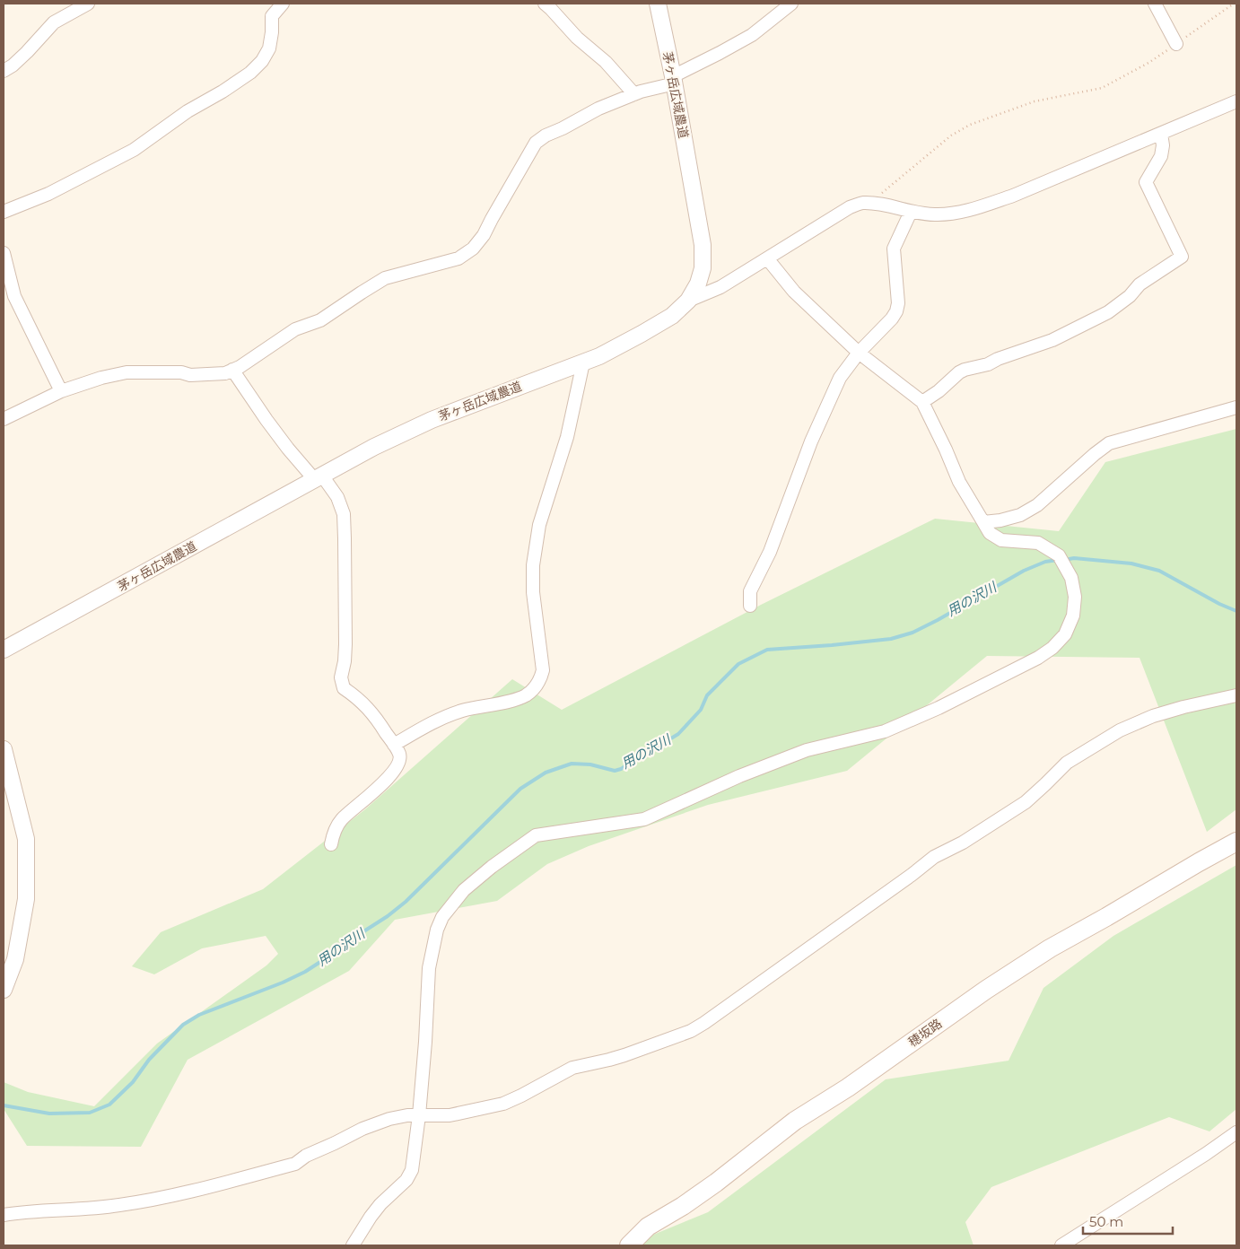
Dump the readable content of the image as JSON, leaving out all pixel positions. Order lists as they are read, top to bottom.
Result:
{
  "streets": {
    "main road": ["穂坂路"],
    "street": ["茅ヶ岳広域農道"]
  },
  "water": ["用の沢川"],
  "scale_bar": "50 m"
}
